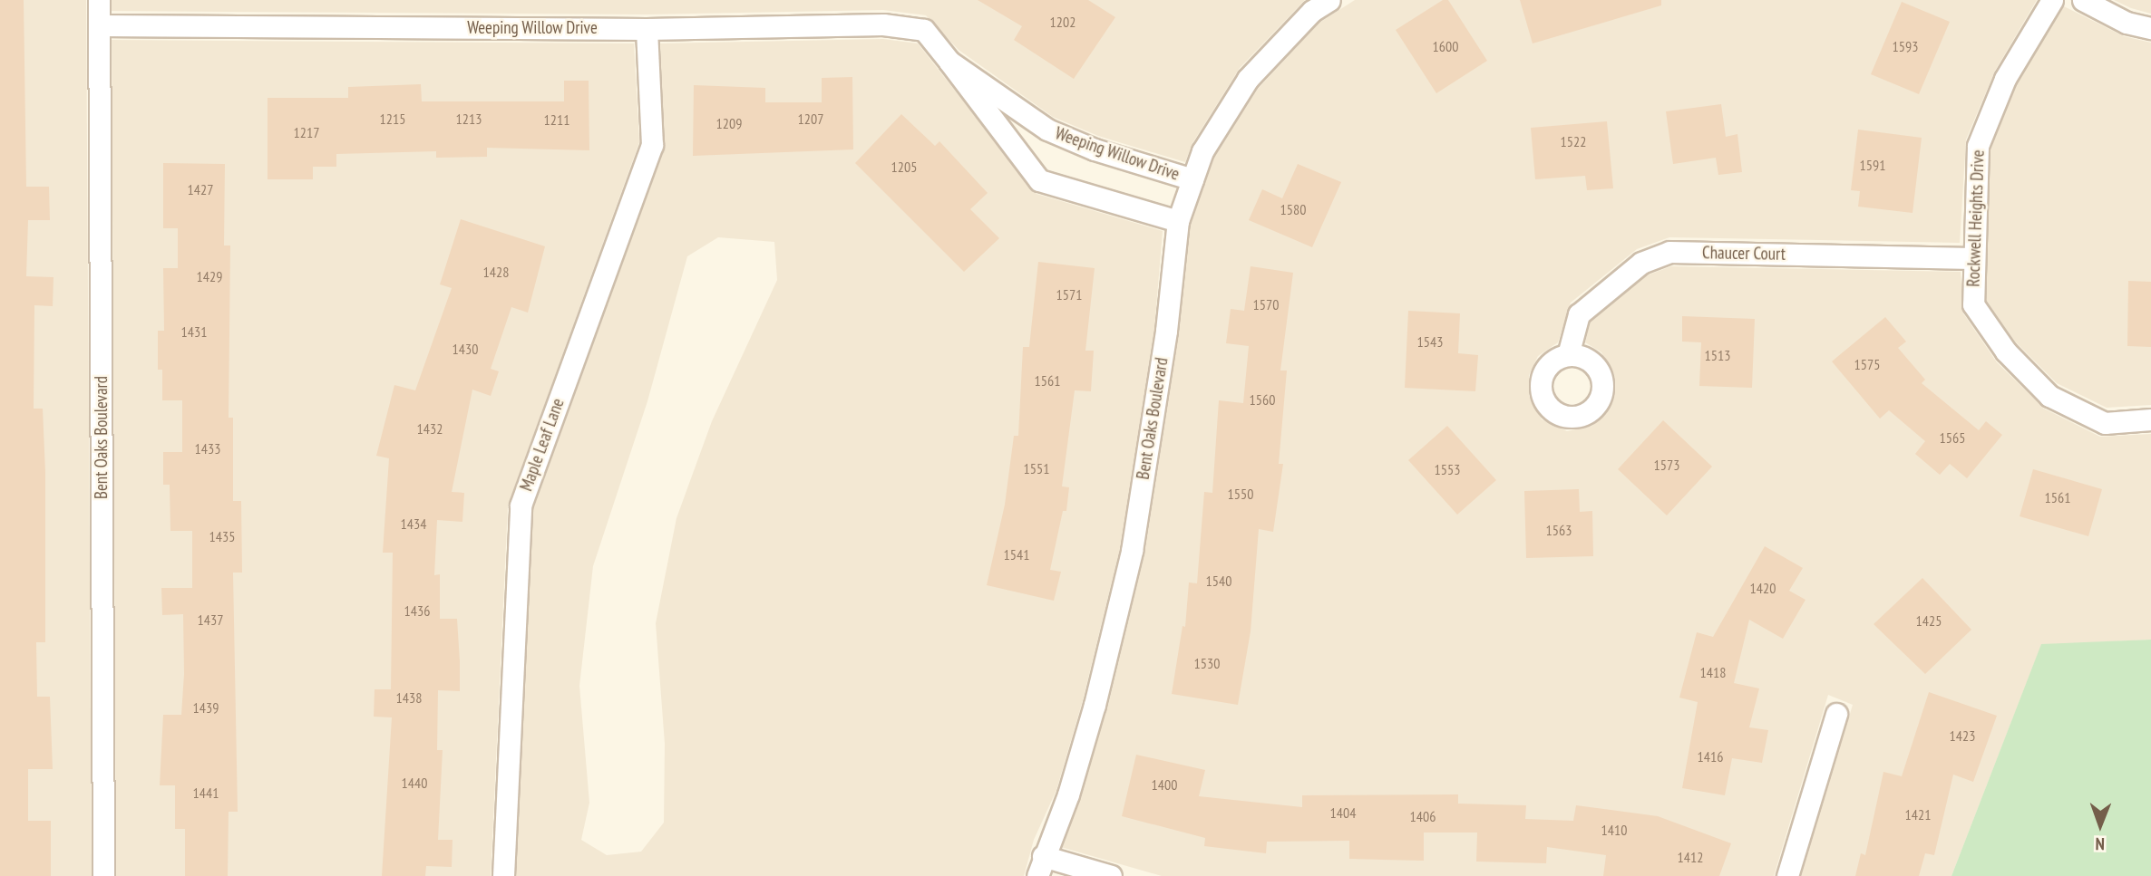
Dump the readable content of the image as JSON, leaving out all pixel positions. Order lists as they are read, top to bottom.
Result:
{
  "streets": {
    "street": [
      "Weeping Willow Drive",
      "Rockwell Heights Drive",
      "Chaucer Court",
      "Bent Oaks Boulevard",
      "Maple Leaf Lane"
    ]
  },
  "crossings": [
    ["Weeping Willow Drive", "Bent Oaks Boulevard"],
    ["Weeping Willow Drive", "Maple Leaf Lane"],
    ["Rockwell Heights Drive", "Chaucer Court"]
  ],
  "house_numbers": [
    "1202",
    "1600",
    "1593",
    "1215",
    "1213",
    "1207",
    "1211",
    "1209",
    "1217",
    "1522",
    "1591",
    "1205",
    "1427",
    "1580",
    "1428",
    "1429",
    "1571",
    "1570",
    "1431",
    "1543",
    "1430",
    "1513",
    "1575",
    "1561",
    "1560",
    "1432",
    "1565",
    "1433",
    "1573",
    "1551",
    "1553",
    "1550",
    "1561",
    "1434",
    "1563",
    "1435",
    "1541",
    "1540",
    "1420",
    "1436",
    "1437",
    "1425",
    "1530",
    "1418",
    "1438",
    "1439",
    "1423",
    "1416",
    "1440",
    "1400",
    "1441",
    "1404",
    "1421",
    "1406",
    "1410",
    "1412"
  ],
  "north": "bottom"
}
